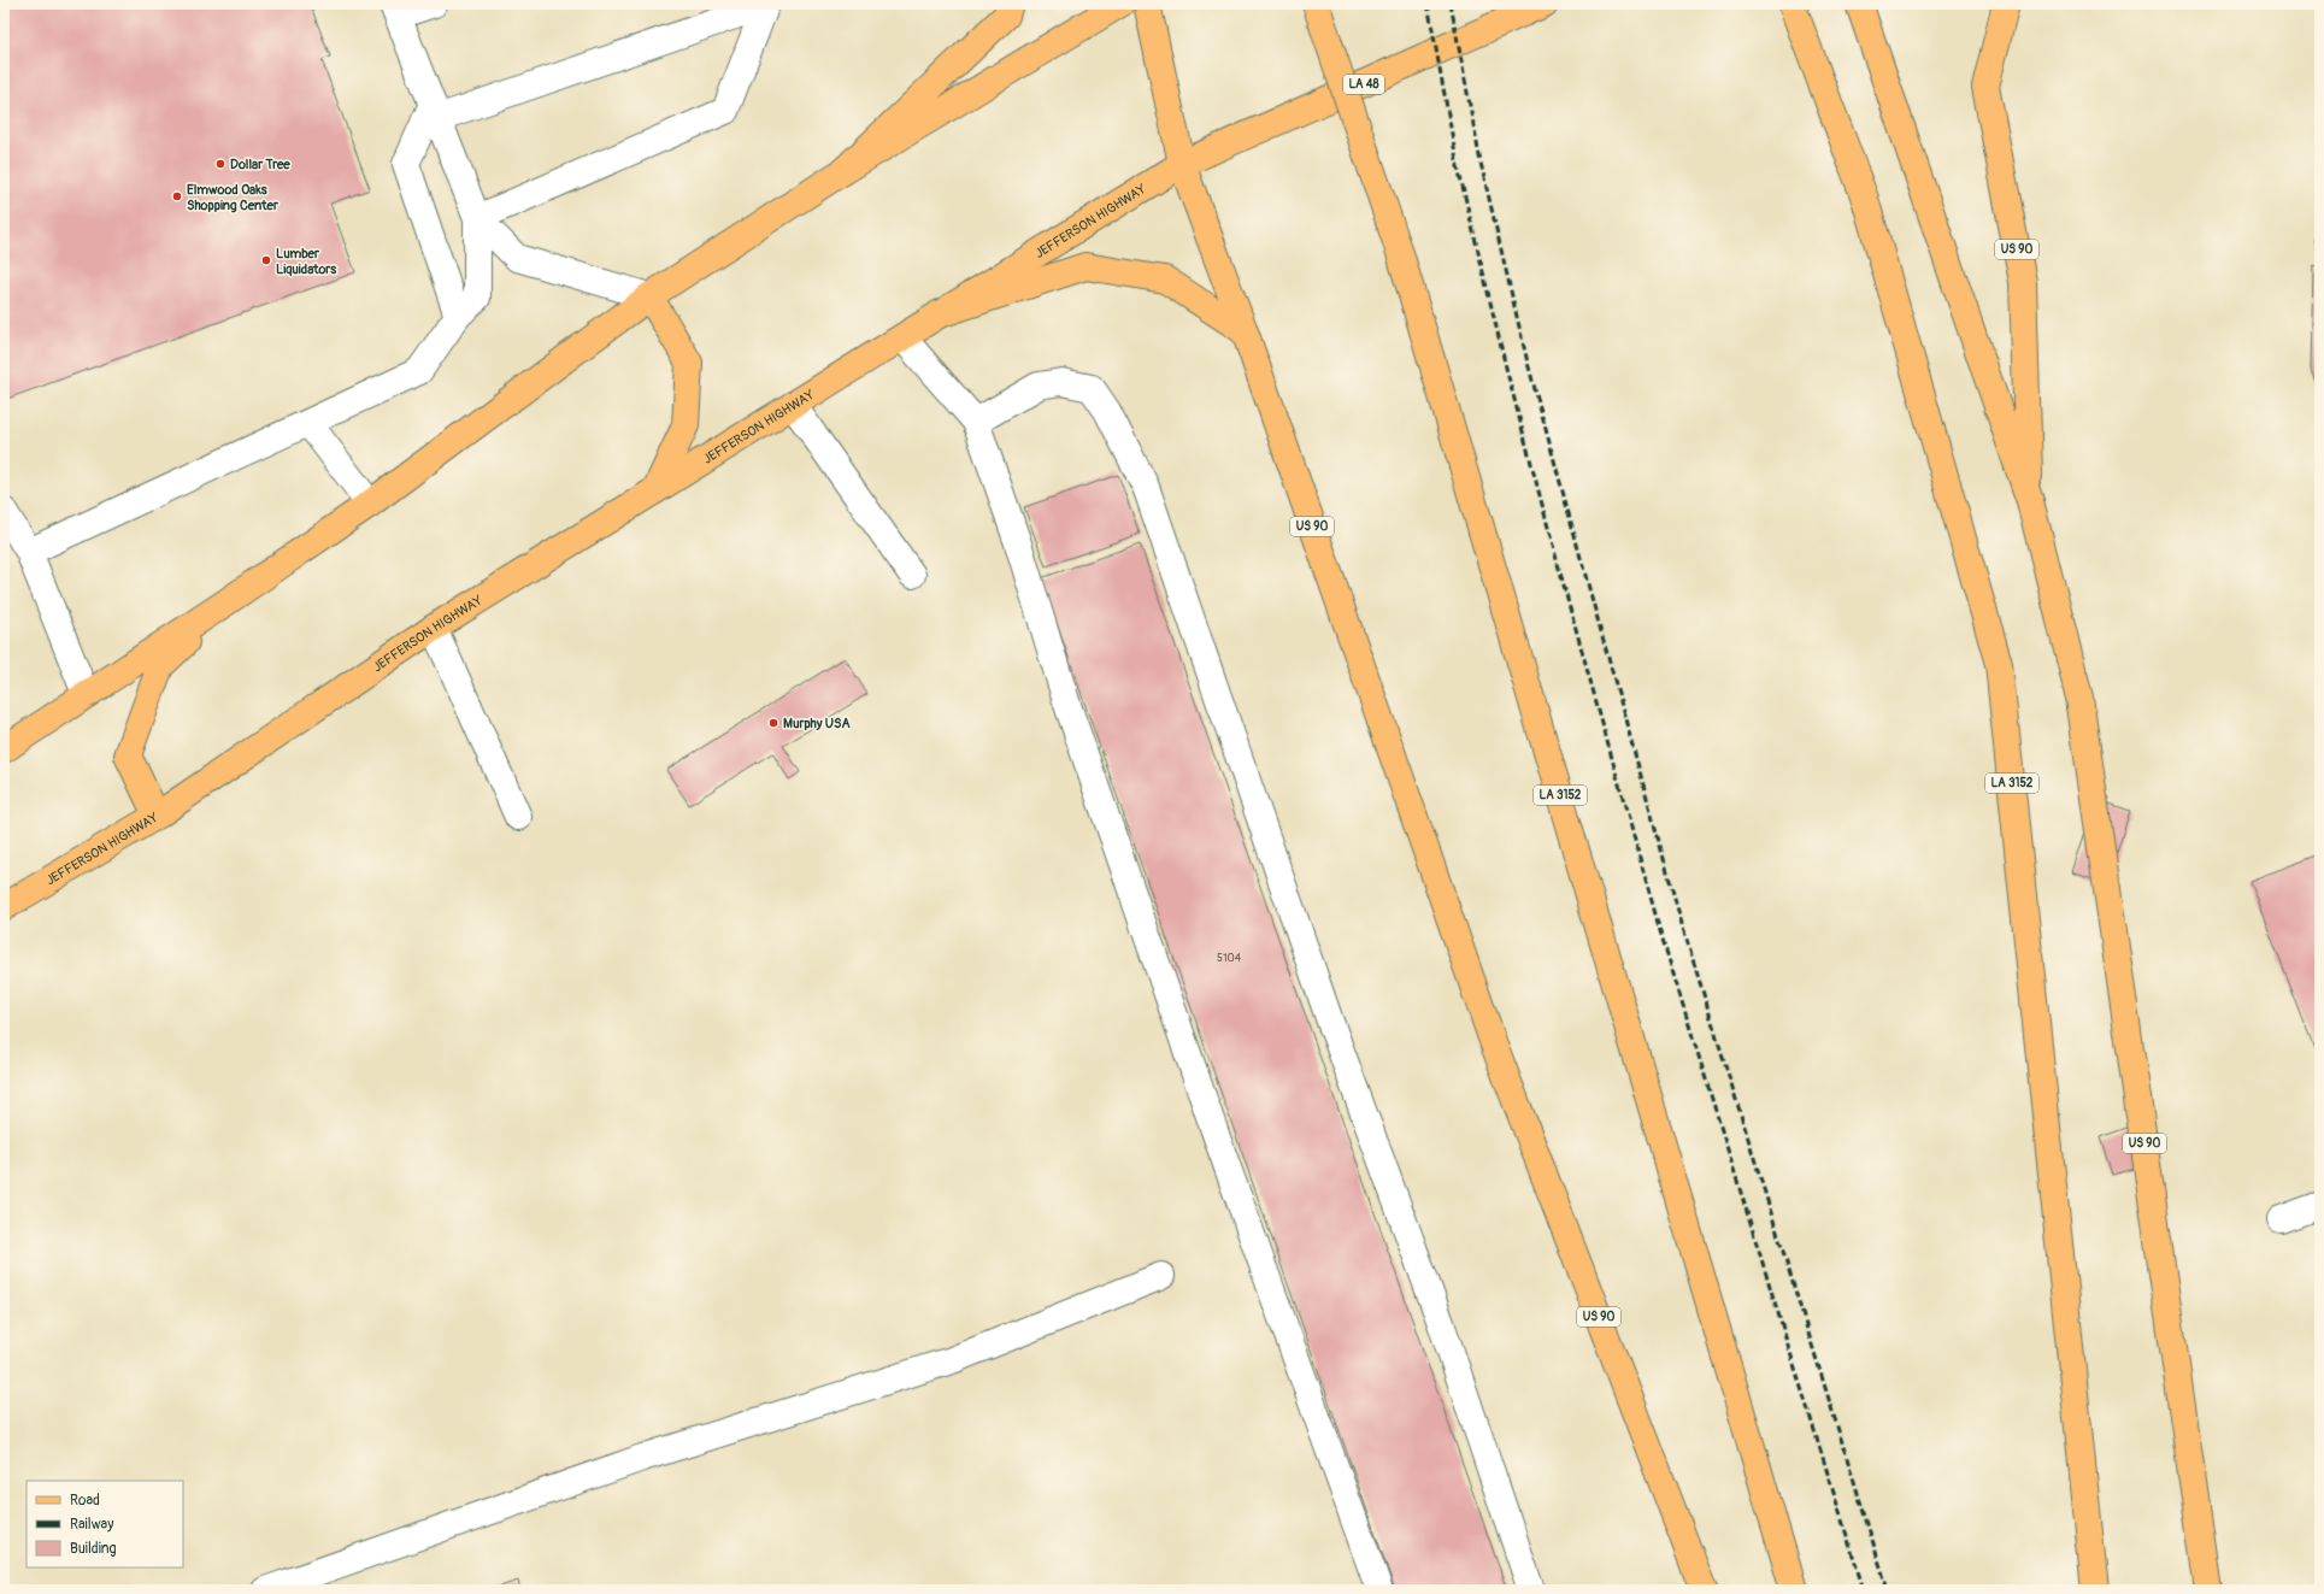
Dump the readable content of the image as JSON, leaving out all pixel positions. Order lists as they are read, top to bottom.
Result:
{
  "streets": {
    "main road": [
      "LA 48",
      "JEFFERSON HIGHWAY",
      "US 90",
      "LA 3152"
    ]
  },
  "crossings": [
    ["JEFFERSON HIGHWAY", "US 90"]
  ],
  "places": [
    "Dollar Tree",
    "Elmwood Oaks Shopping Center",
    "Lumber Liquidators",
    "Murphy USA"
  ],
  "house_numbers": ["5104"],
  "legend": ["Road", "Railway", "Building"]
}
